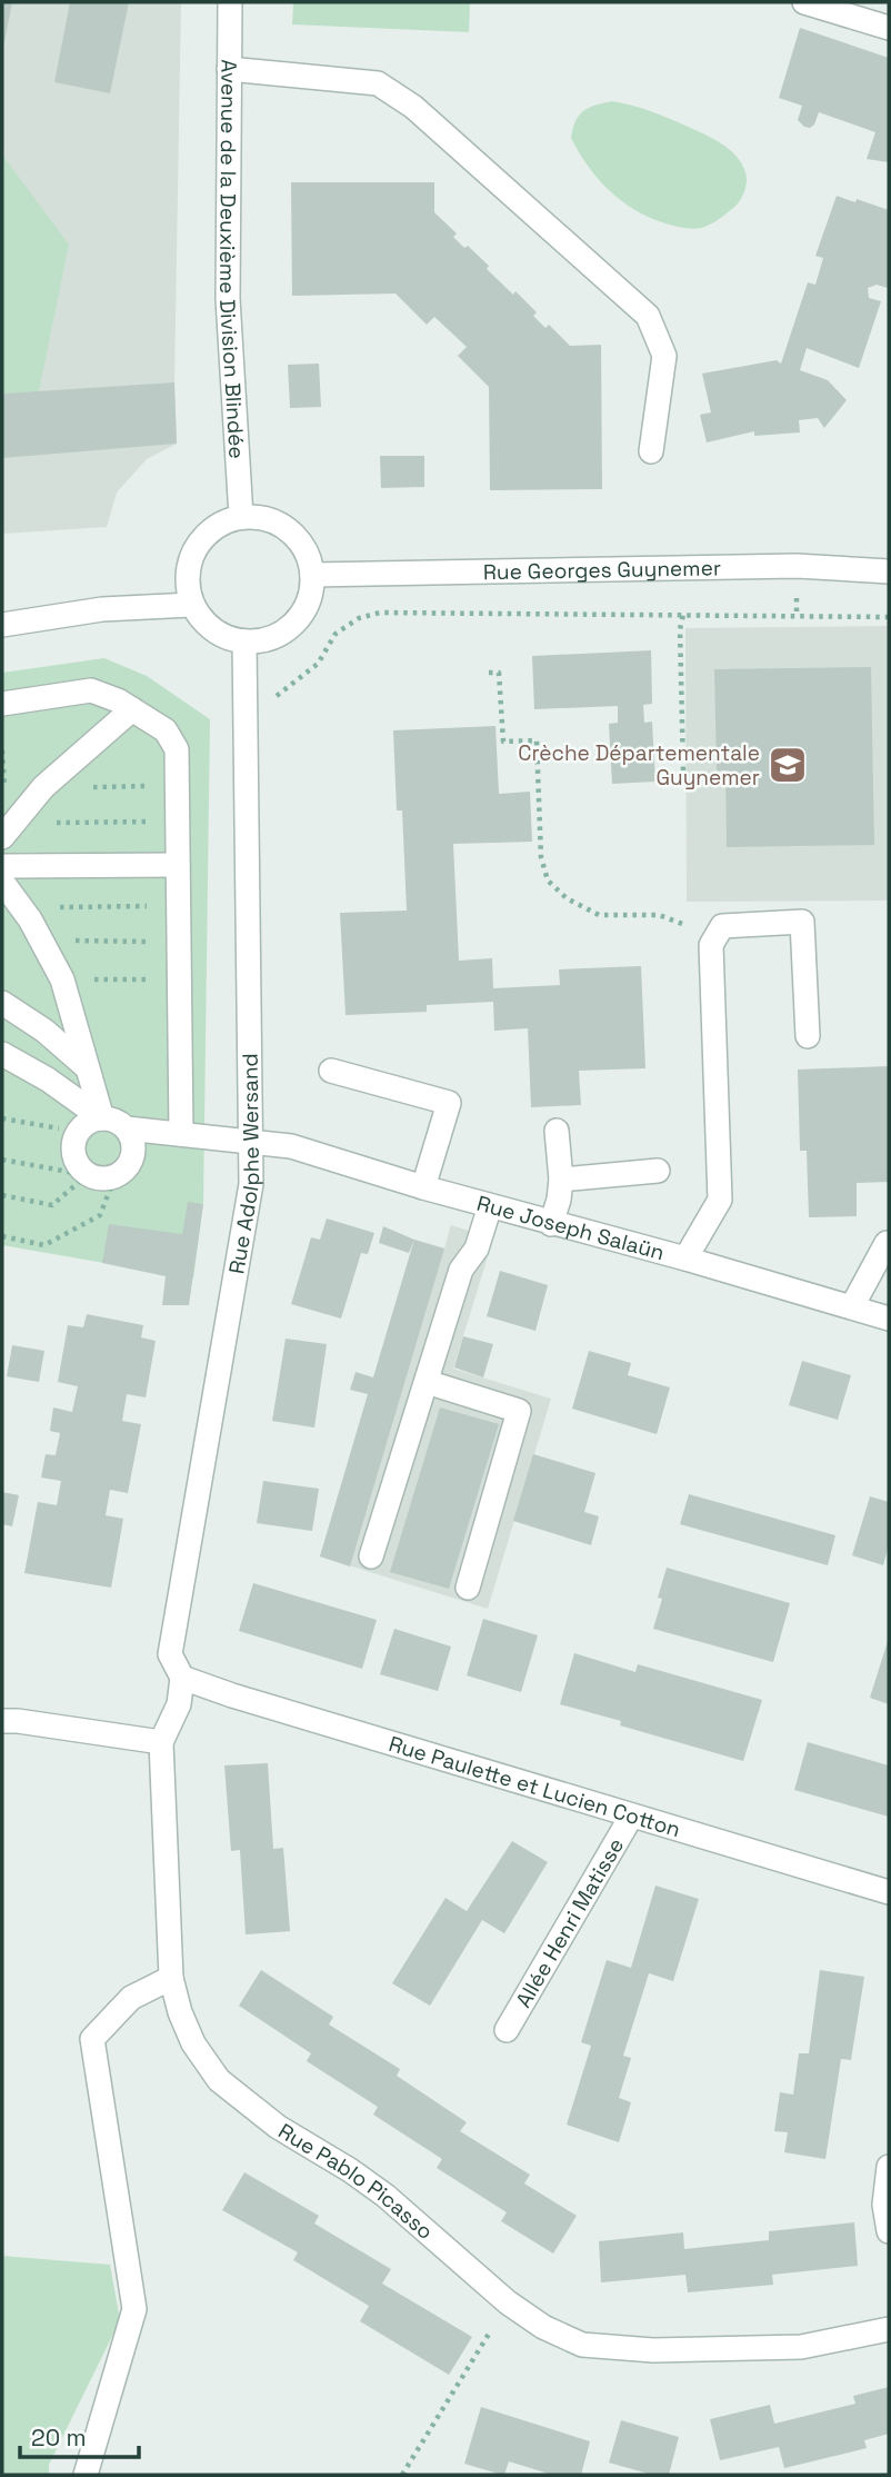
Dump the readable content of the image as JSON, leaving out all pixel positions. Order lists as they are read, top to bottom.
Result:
{
  "streets": {
    "street": [
      "Avenue de la Deuxième Division Blindée",
      "Rue Georges Guynemer",
      "Rue Adolphe Wersand",
      "Rue Joseph Salaün",
      "Rue Paulette et Lucien Cotton",
      "Allée Henri Matisse",
      "Rue Pablo Picasso"
    ]
  },
  "crossings": [
    ["Avenue de la Deuxième Division Blindée", "Rue Georges Guynemer"],
    ["Avenue de la Deuxième Division Blindée", "Rue Adolphe Wersand"],
    ["Rue Georges Guynemer", "Rue Adolphe Wersand"],
    ["Rue Adolphe Wersand", "Rue Joseph Salaün"],
    ["Rue Adolphe Wersand", "Rue Paulette et Lucien Cotton"],
    ["Rue Adolphe Wersand", "Rue Pablo Picasso"],
    ["Rue Paulette et Lucien Cotton", "Allée Henri Matisse"],
    ["Rue Paulette et Lucien Cotton", "Rue Pablo Picasso"]
  ],
  "places": {
    "school or university": ["Crèche Départementale Guynemer"]
  },
  "scale_bar": "20 m"
}
